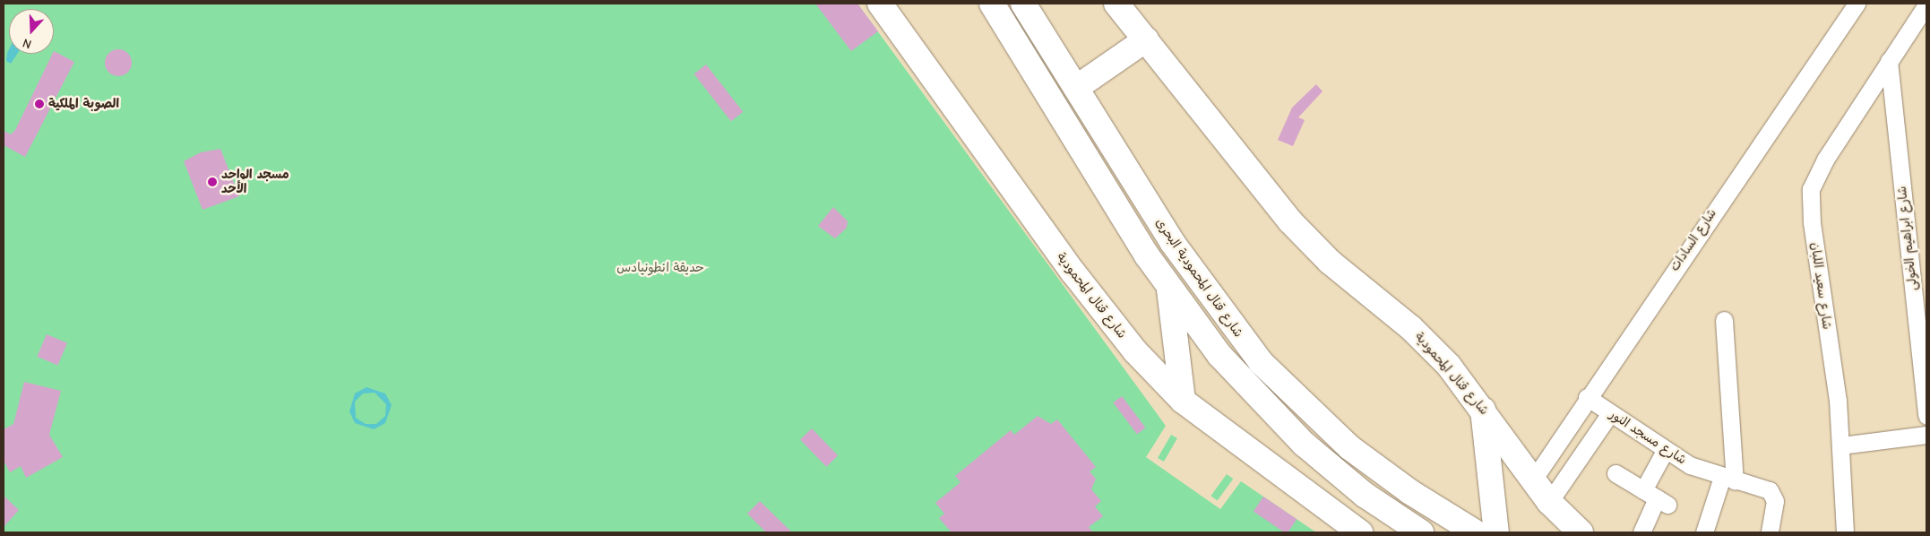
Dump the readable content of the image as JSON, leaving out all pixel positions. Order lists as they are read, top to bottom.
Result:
{
  "streets": {
    "main road": ["شارع قنال المحمودية البحرى", "شارع قنال المحمودية"],
    "street": [
      "شارع ابراهيم الخولى",
      "شارع السادات",
      "شارع سعيد اللبان",
      "شارع مسجد النور"
    ]
  },
  "crossings": [
    ["شارع ابراهيم الخولى", "شارع سعيد اللبان"],
    ["شارع السادات", "شارع قنال المحمودية"],
    ["شارع السادات", "شارع مسجد النور"]
  ],
  "parks": ["حديقة انطونيادس"],
  "places": ["الصوبة الملكية", "مسجد الواحد الأحد"],
  "north": "bottom"
}
